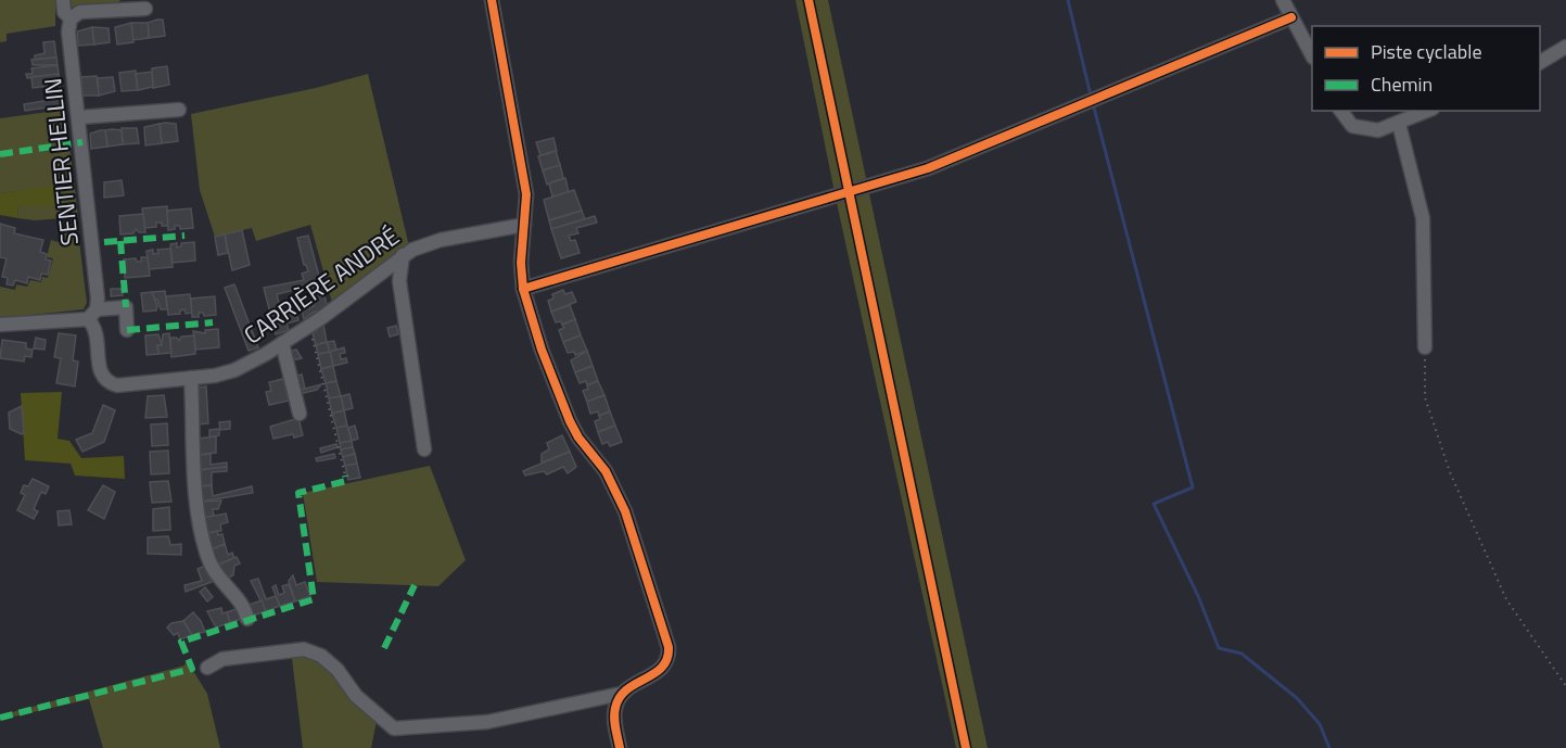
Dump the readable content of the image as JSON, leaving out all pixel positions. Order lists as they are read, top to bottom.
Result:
{
  "streets": {
    "street": ["SENTIER HELLIN", "CARRIÈRE ANDRÉ"]
  },
  "crossings": [
    ["SENTIER HELLIN", "CARRIÈRE ANDRÉ"]
  ],
  "legend": ["Piste cyclable", "Chemin"]
}
